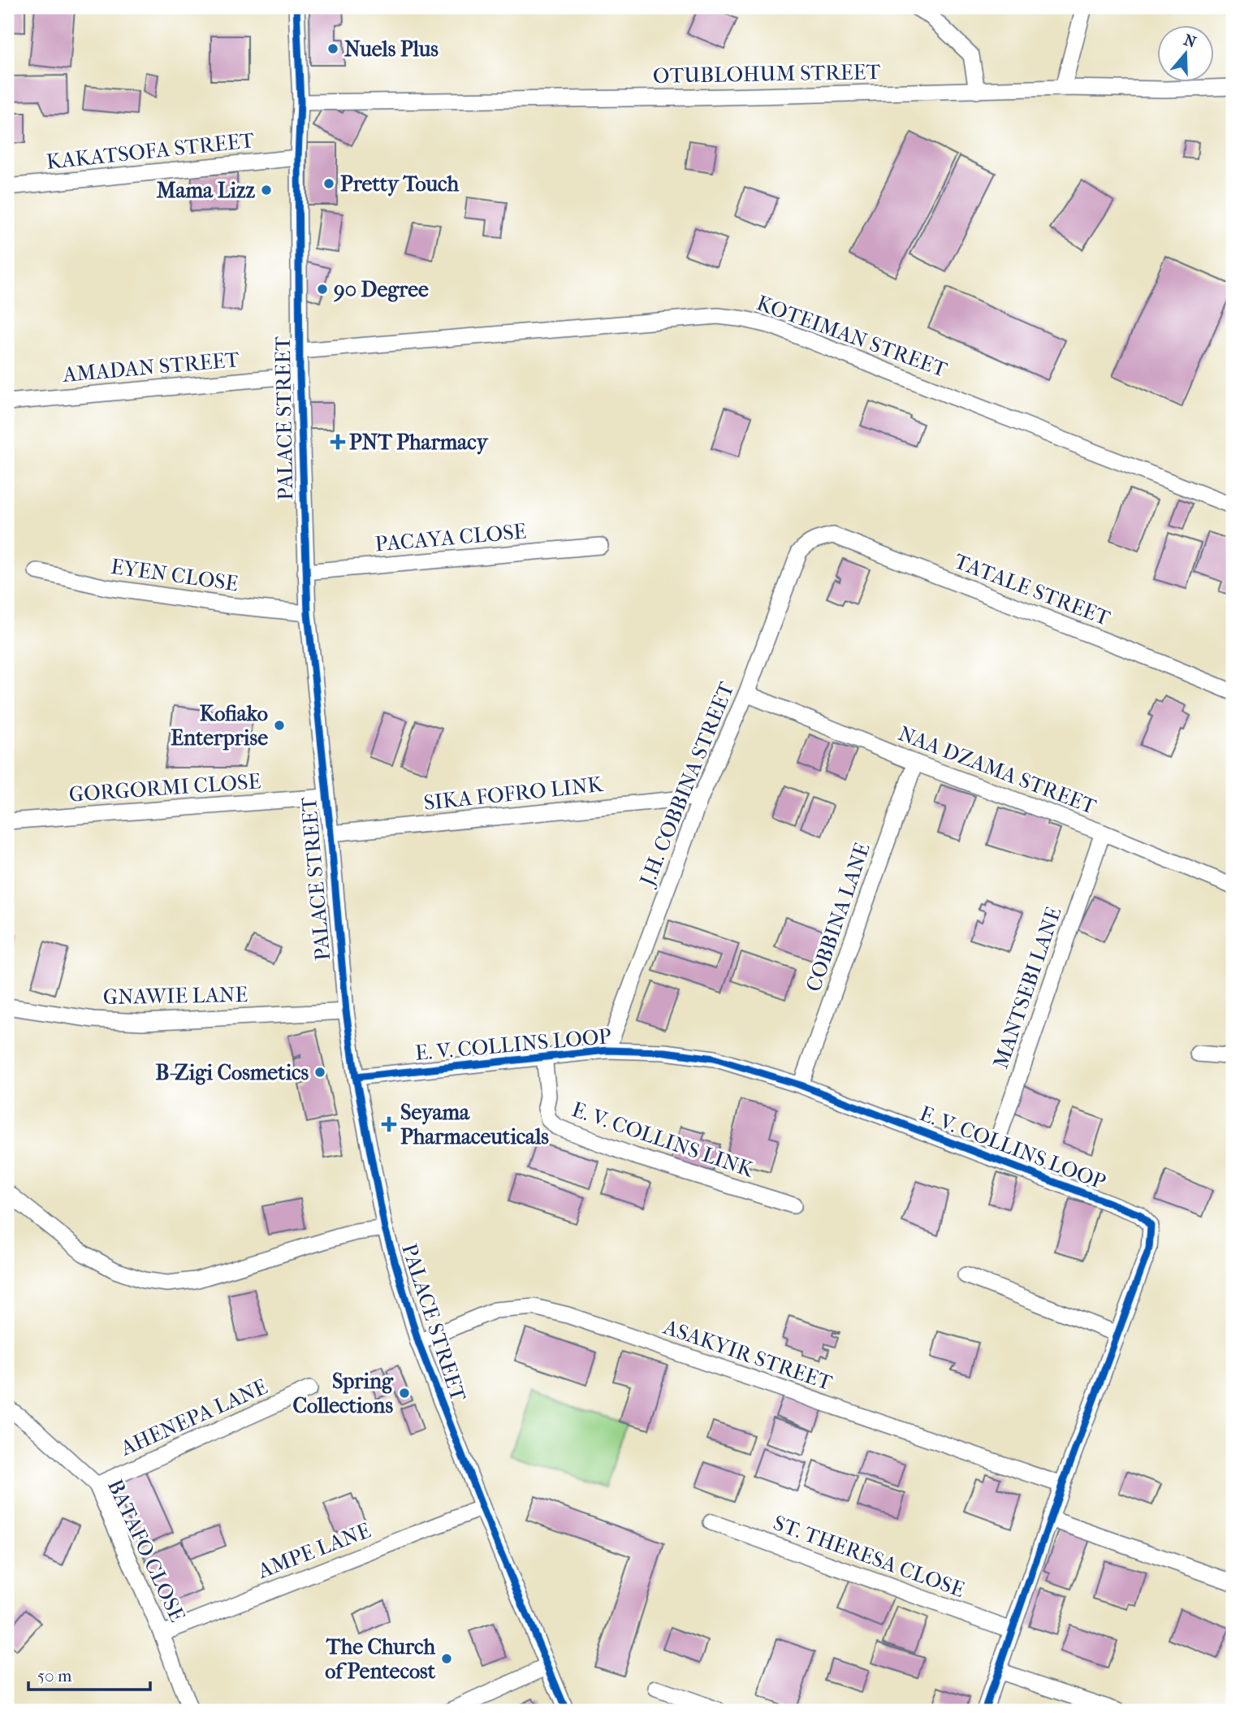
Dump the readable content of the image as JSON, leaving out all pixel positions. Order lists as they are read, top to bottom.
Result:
{
  "streets": {
    "street": [
      "OTUBLOHUM STREET",
      "KAKATSOFA STREET",
      "KOTEIMAN STREET",
      "AMADAN STREET",
      "PALACE STREET",
      "PACAYA CLOSE",
      "EYEN CLOSE",
      "TATALE STREET",
      "NAA DZAMA STREET",
      "J.H. COBBINA STREET",
      "GORGORMI CLOSE",
      "SIKA FOFRO LINK",
      "COBBINA LANE",
      "MANTSEBI LANE",
      "GNAWIE LANE",
      "E. V. COLLINS LOOP",
      "E. V. COLLINS LINK",
      "ASAKYIR STREET",
      "AHENEPA LANE",
      "BATAFO CLOSE",
      "AMPE LANE",
      "ST. THERESA CLOSE"
    ]
  },
  "crossings": [
    ["OTUBLOHUM STREET", "PALACE STREET"],
    ["KAKATSOFA STREET", "PALACE STREET"],
    ["KOTEIMAN STREET", "PALACE STREET"],
    ["AMADAN STREET", "PALACE STREET"],
    ["PALACE STREET", "PACAYA CLOSE"],
    ["PALACE STREET", "EYEN CLOSE"],
    ["PALACE STREET", "GORGORMI CLOSE"],
    ["PALACE STREET", "SIKA FOFRO LINK"],
    ["PALACE STREET", "GNAWIE LANE"],
    ["PALACE STREET", "E. V. COLLINS LOOP"],
    ["PALACE STREET", "ASAKYIR STREET"],
    ["PALACE STREET", "AMPE LANE"],
    ["TATALE STREET", "J.H. COBBINA STREET"],
    ["NAA DZAMA STREET", "J.H. COBBINA STREET"],
    ["NAA DZAMA STREET", "COBBINA LANE"],
    ["NAA DZAMA STREET", "MANTSEBI LANE"],
    ["J.H. COBBINA STREET", "SIKA FOFRO LINK"],
    ["J.H. COBBINA STREET", "E. V. COLLINS LOOP"],
    ["COBBINA LANE", "E. V. COLLINS LOOP"],
    ["MANTSEBI LANE", "E. V. COLLINS LOOP"],
    ["E. V. COLLINS LOOP", "E. V. COLLINS LINK"],
    ["E. V. COLLINS LOOP", "ASAKYIR STREET"],
    ["E. V. COLLINS LOOP", "ST. THERESA CLOSE"],
    ["AHENEPA LANE", "BATAFO CLOSE"],
    ["BATAFO CLOSE", "AMPE LANE"]
  ],
  "places": {
    "other": [
      "Nuels Plus",
      "Pretty Touch",
      "Mama Lizz",
      "90 Degree",
      "Kofiako Enterprise",
      "B-Zigi Cosmetics",
      "Spring Collections",
      "The Church of Pentecost"
    ],
    "health": ["PNT Pharmacy", "Seyama Pharmaceuticals"]
  },
  "scale_bar": "50 m",
  "north": "top"
}
